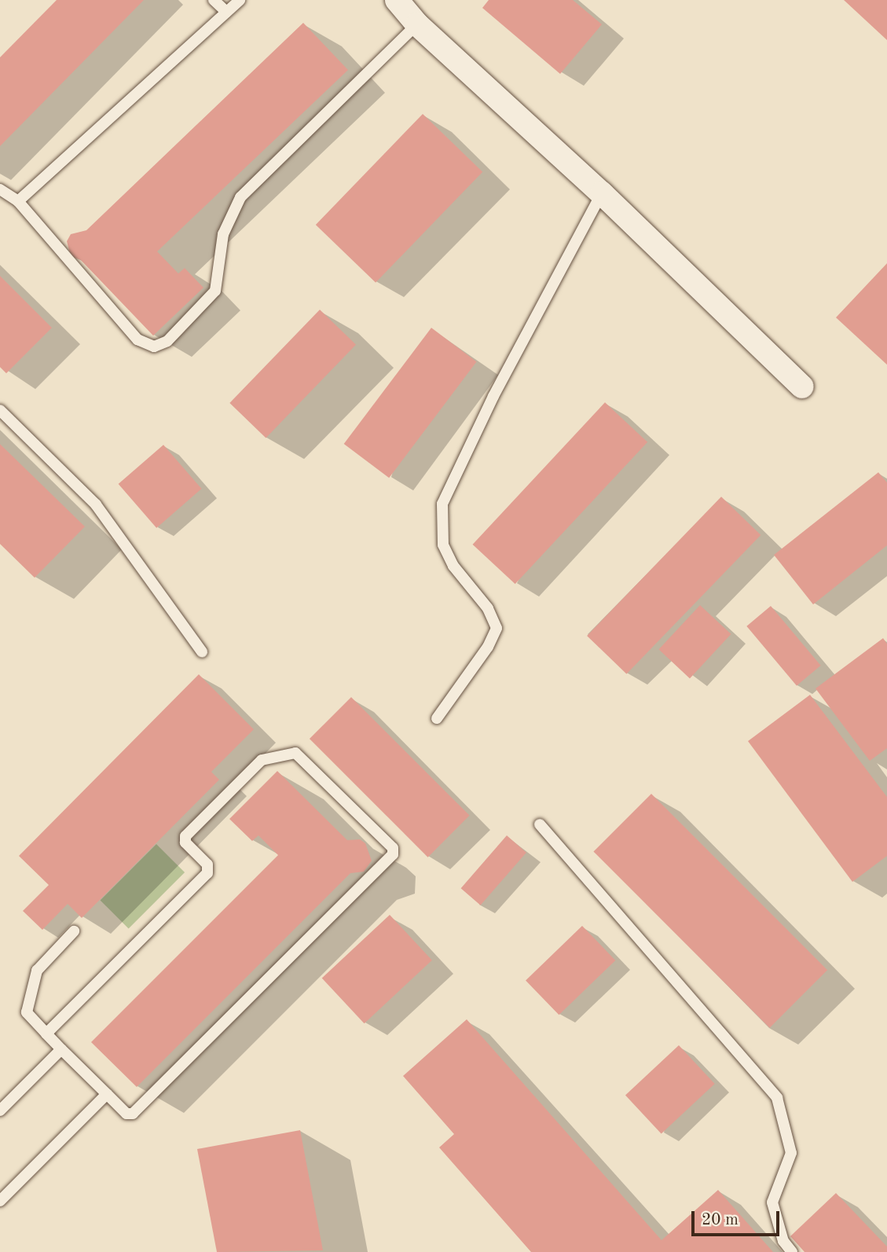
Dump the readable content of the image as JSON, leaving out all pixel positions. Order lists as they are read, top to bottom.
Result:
{
  "scale_bar": "20 m"
}
